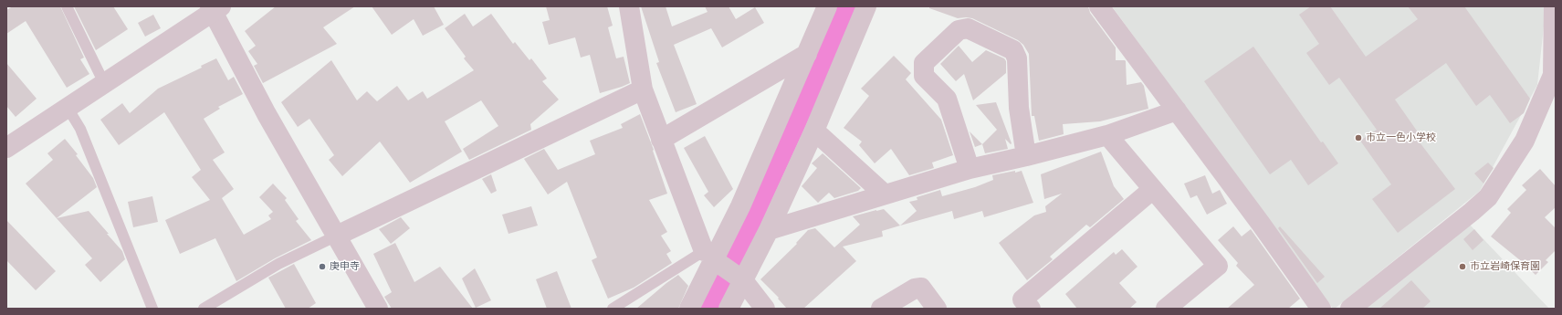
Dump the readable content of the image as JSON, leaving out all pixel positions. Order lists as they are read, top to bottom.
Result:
{
  "places": ["市立一色小学校", "庚申寺", "市立岩崎保育園"]
}
